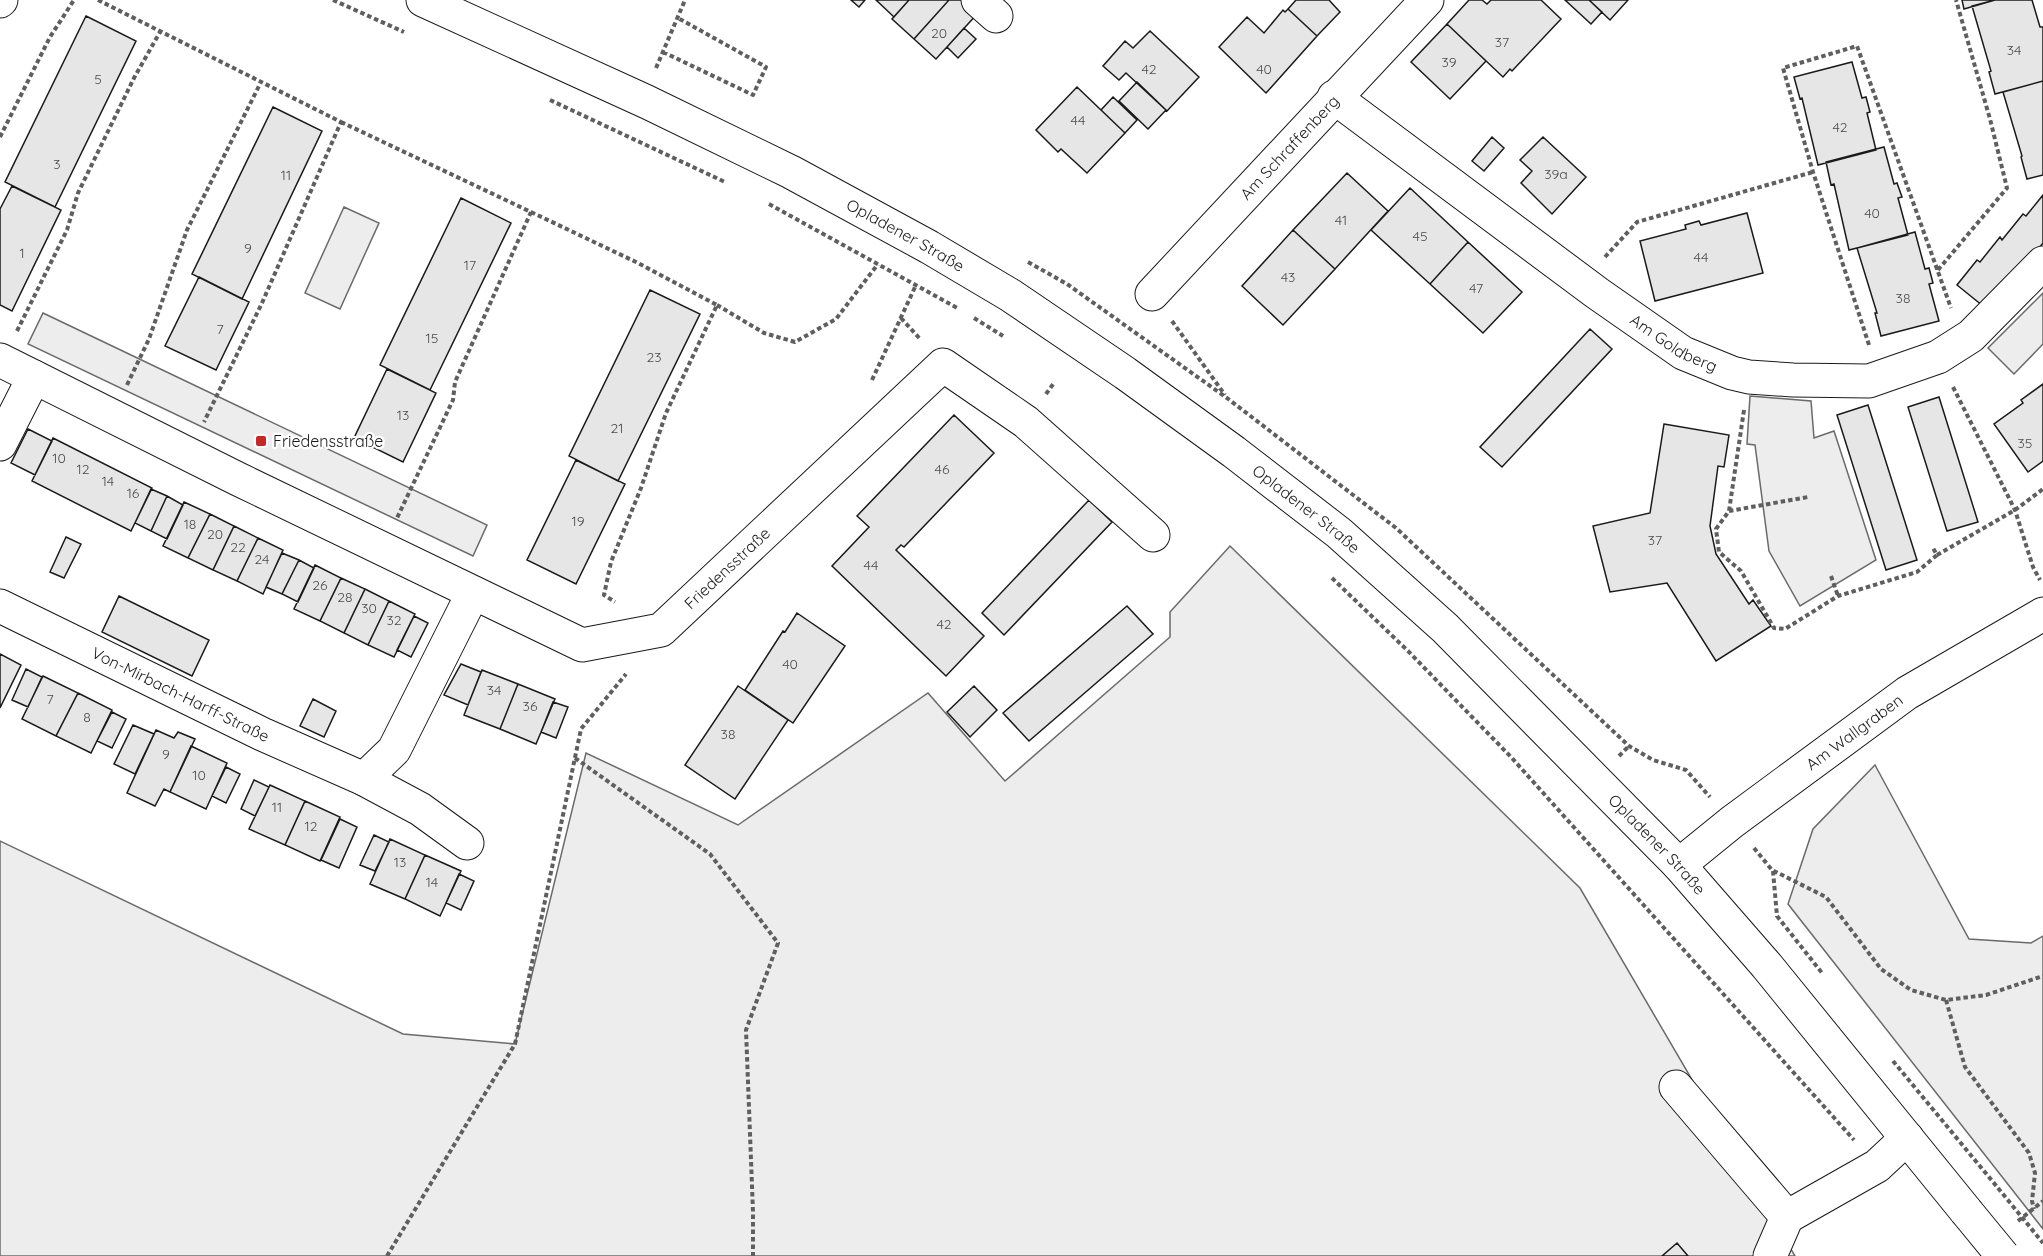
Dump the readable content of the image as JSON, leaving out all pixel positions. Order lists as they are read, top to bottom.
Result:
{
  "streets": {
    "street": [
      "Am Schraffenberg",
      "Opladener Straße",
      "Am Goldberg",
      "Friedensstraße",
      "Von-Mirbach-Harff-Straße",
      "Am Wallgraben"
    ]
  },
  "crossings": [
    ["Am Schraffenberg", "Am Goldberg"],
    ["Opladener Straße", "Am Wallgraben"]
  ],
  "places": {
    "transit": ["Friedensstraße"]
  },
  "house_numbers": [
    "20",
    "37",
    "34",
    "39",
    "42",
    "40",
    "5",
    "44",
    "42",
    "3",
    "39a",
    "11",
    "40",
    "41",
    "45",
    "9",
    "1",
    "44",
    "17",
    "43",
    "47",
    "38",
    "7",
    "15",
    "23",
    "13",
    "21",
    "35",
    "10",
    "12",
    "46",
    "14",
    "16",
    "19",
    "18",
    "20",
    "37",
    "22",
    "24",
    "44",
    "26",
    "28",
    "30",
    "32",
    "42",
    "40",
    "34",
    "7",
    "36",
    "8",
    "38",
    "9",
    "10",
    "11",
    "12",
    "13",
    "14"
  ]
}
